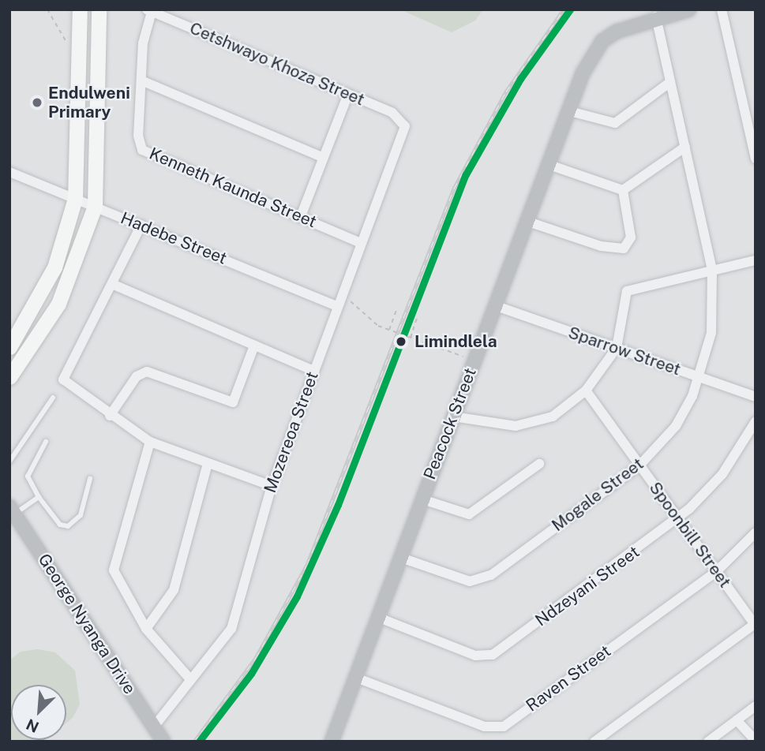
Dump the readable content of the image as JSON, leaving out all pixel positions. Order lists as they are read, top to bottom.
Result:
{
  "streets": {
    "street": [
      "Cetshwayo Khoza Street",
      "Kenneth Kaunda Street",
      "Hadebe Street",
      "Sparrow Street",
      "Peacock Street",
      "Mozereoa Street",
      "Mogale Street",
      "Spoonbill Street",
      "Ndzeyani Street",
      "George Nyanga Drive",
      "Raven Street"
    ]
  },
  "crossings": [
    ["Cetshwayo Khoza Street", "Kenneth Kaunda Street"],
    ["Cetshwayo Khoza Street", "Mozereoa Street"],
    ["Kenneth Kaunda Street", "Mozereoa Street"],
    ["Hadebe Street", "Mozereoa Street"],
    ["Sparrow Street", "Peacock Street"],
    ["Sparrow Street", "Mogale Street"],
    ["Peacock Street", "Mogale Street"],
    ["Peacock Street", "Ndzeyani Street"],
    ["Peacock Street", "Raven Street"],
    ["Mozereoa Street", "George Nyanga Drive"],
    ["Mogale Street", "Spoonbill Street"],
    ["Spoonbill Street", "Ndzeyani Street"],
    ["Spoonbill Street", "Raven Street"]
  ],
  "places": ["Endulweni Primary", "Limindlela"],
  "north": "bottom left"
}
